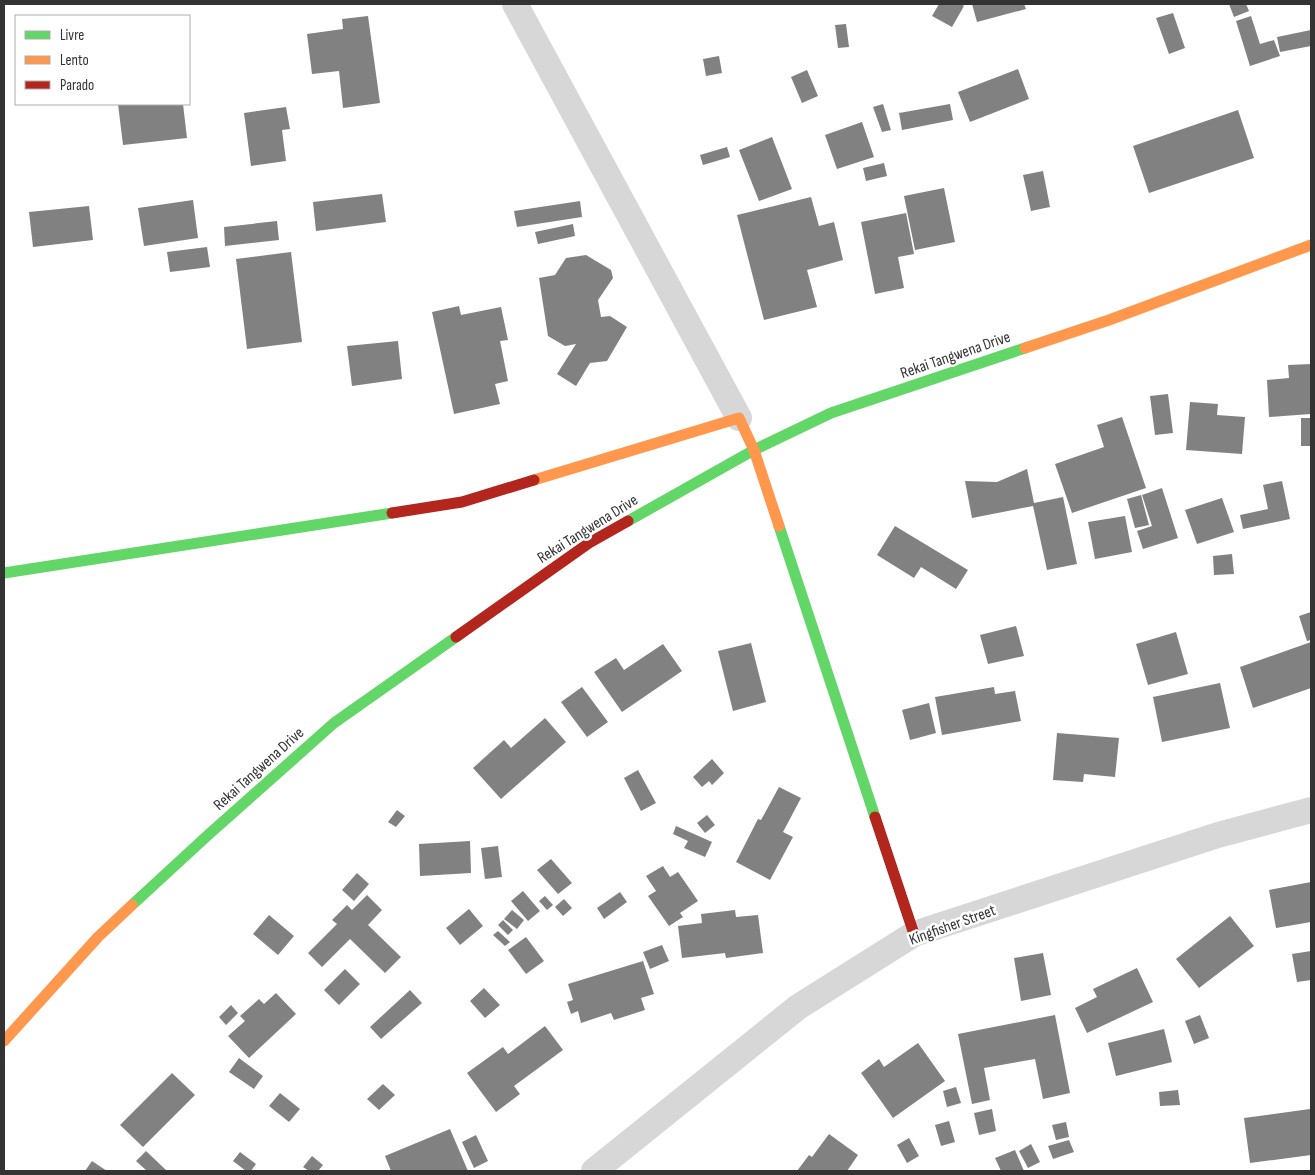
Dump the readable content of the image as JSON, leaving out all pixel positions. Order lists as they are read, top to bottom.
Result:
{
  "streets": {
    "street": ["Rekai Tangwena Drive", "Kingfisher Street"]
  },
  "legend": ["Livre", "Lento", "Parado"]
}
